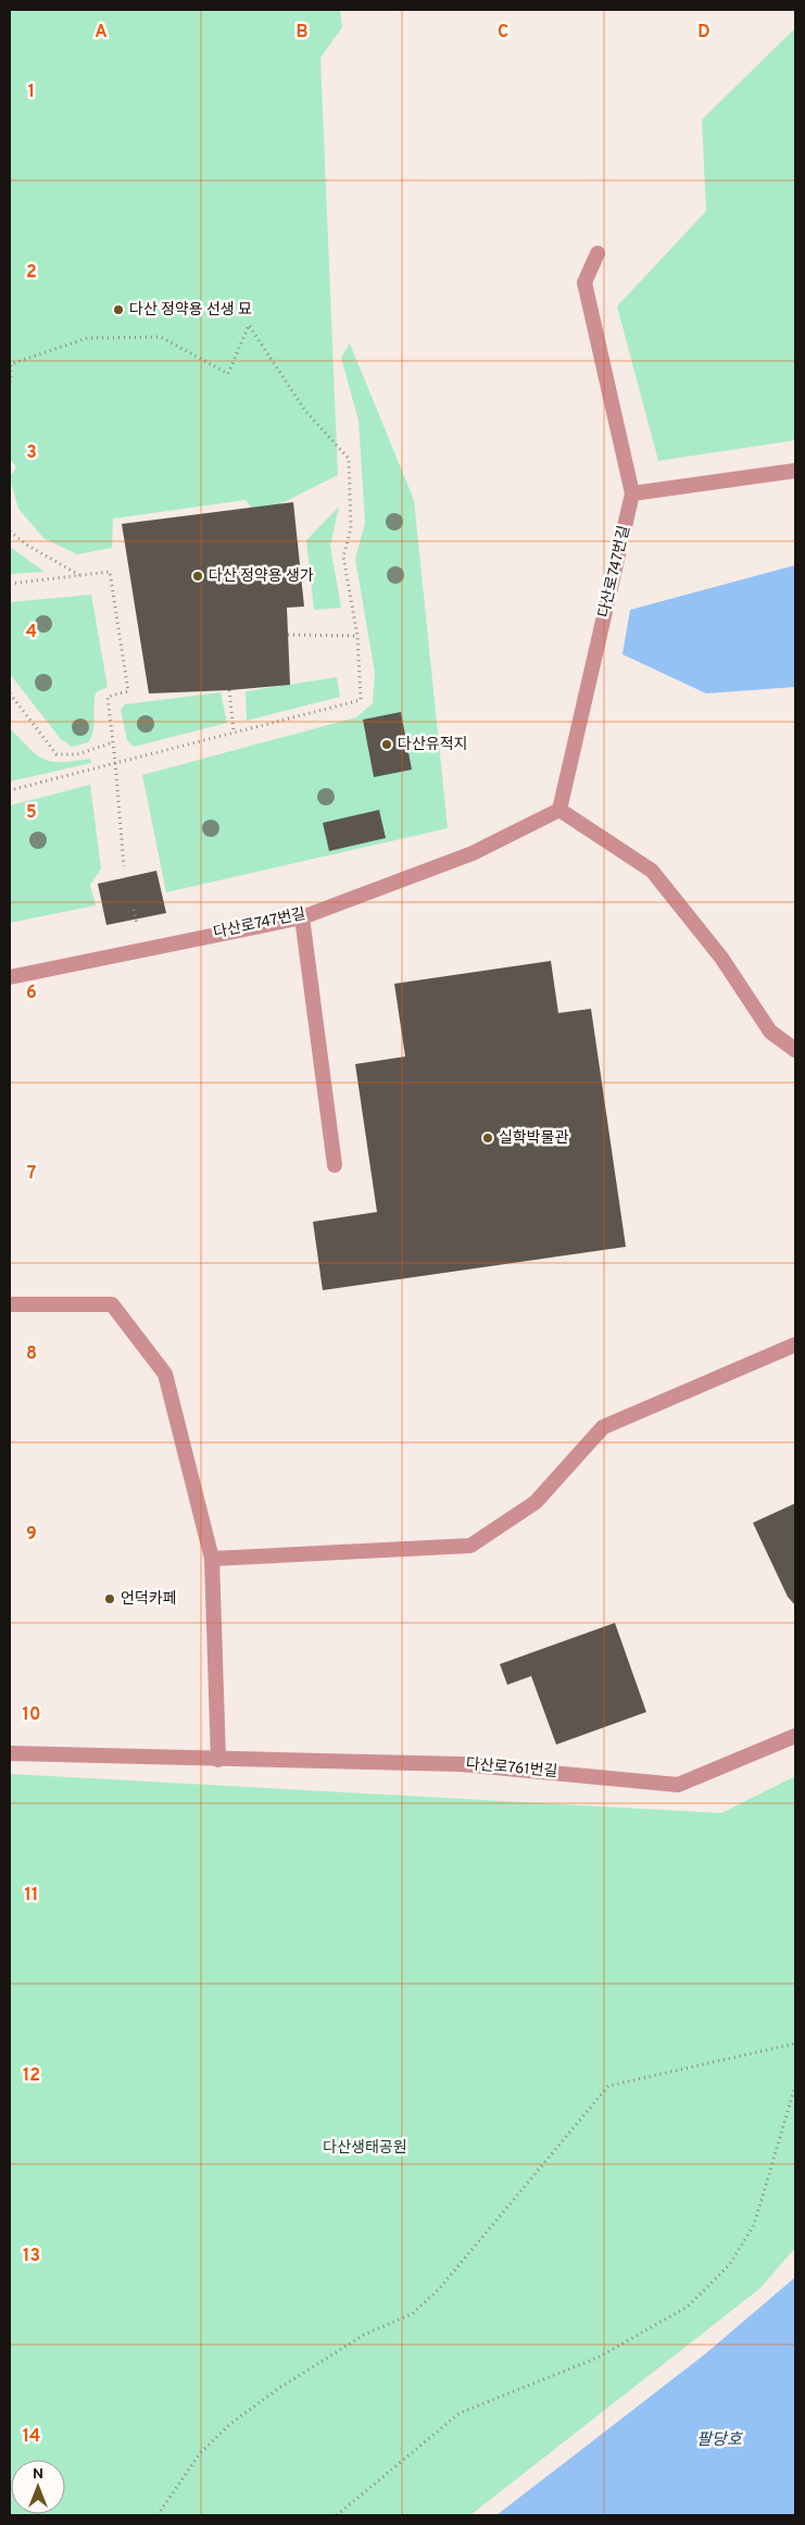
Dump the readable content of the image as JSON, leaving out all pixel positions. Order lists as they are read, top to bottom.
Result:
{
  "streets": {
    "street": ["다산로747번길", "다산로761번길"]
  },
  "water": ["팔당호"],
  "parks": ["다산생태공원"],
  "places": [
    "다산 정약용 선생 묘",
    "다산 정약용 생가",
    "다산유적지",
    "실학박물관",
    "언덕카페"
  ],
  "north": "top",
  "grid": {
    "columns": [
      "A",
      "B",
      "C",
      "D"
    ],
    "rows": [
      "1",
      "2",
      "3",
      "4",
      "5",
      "6",
      "7",
      "8",
      "9",
      "10",
      "11",
      "12",
      "13",
      "14"
    ]
  }
}
